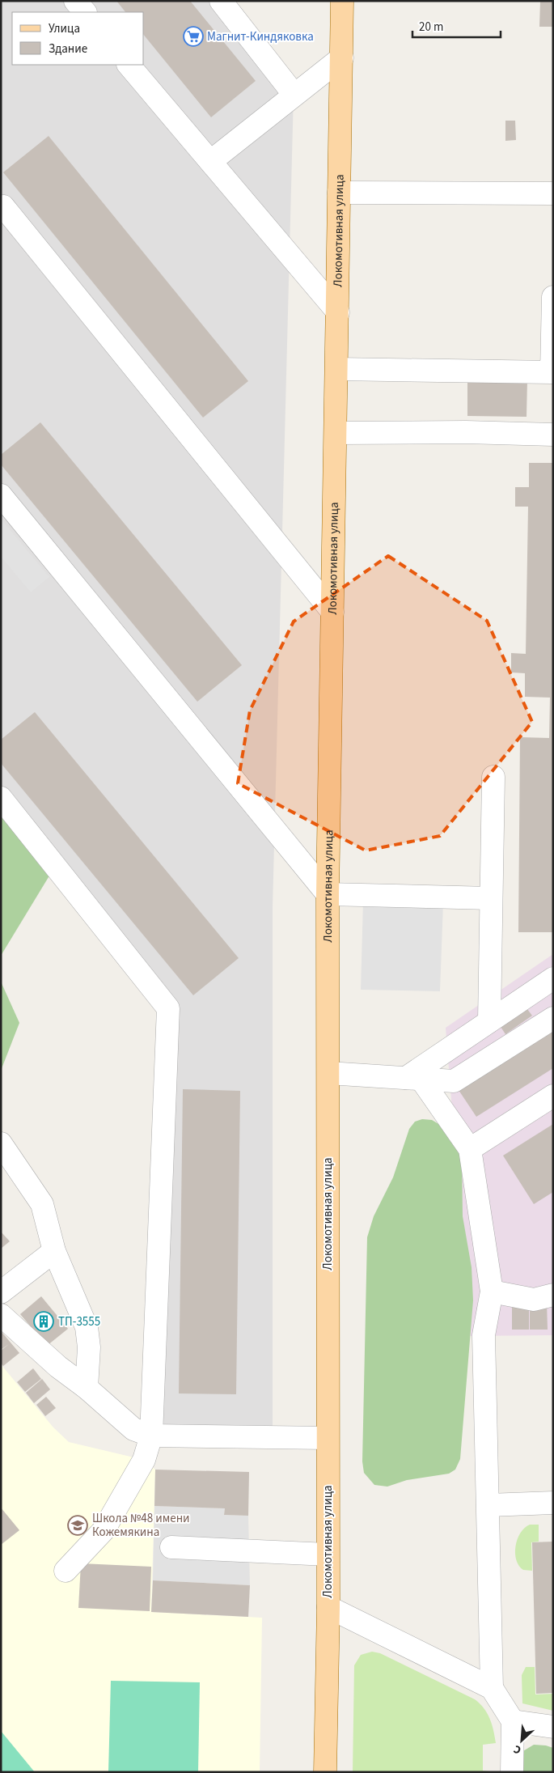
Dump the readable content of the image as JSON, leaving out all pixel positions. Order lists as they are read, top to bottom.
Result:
{
  "streets": {
    "main road": ["Локомотивная улица"]
  },
  "places": {
    "supermarket": ["Магнит-Киндяковка"],
    "building": ["ТП-3555"],
    "school or university": ["Школа №48 имени Кожемякина"]
  },
  "legend": ["Улица", "Здание"],
  "scale_bar": "20 m",
  "north": "bottom left"
}
